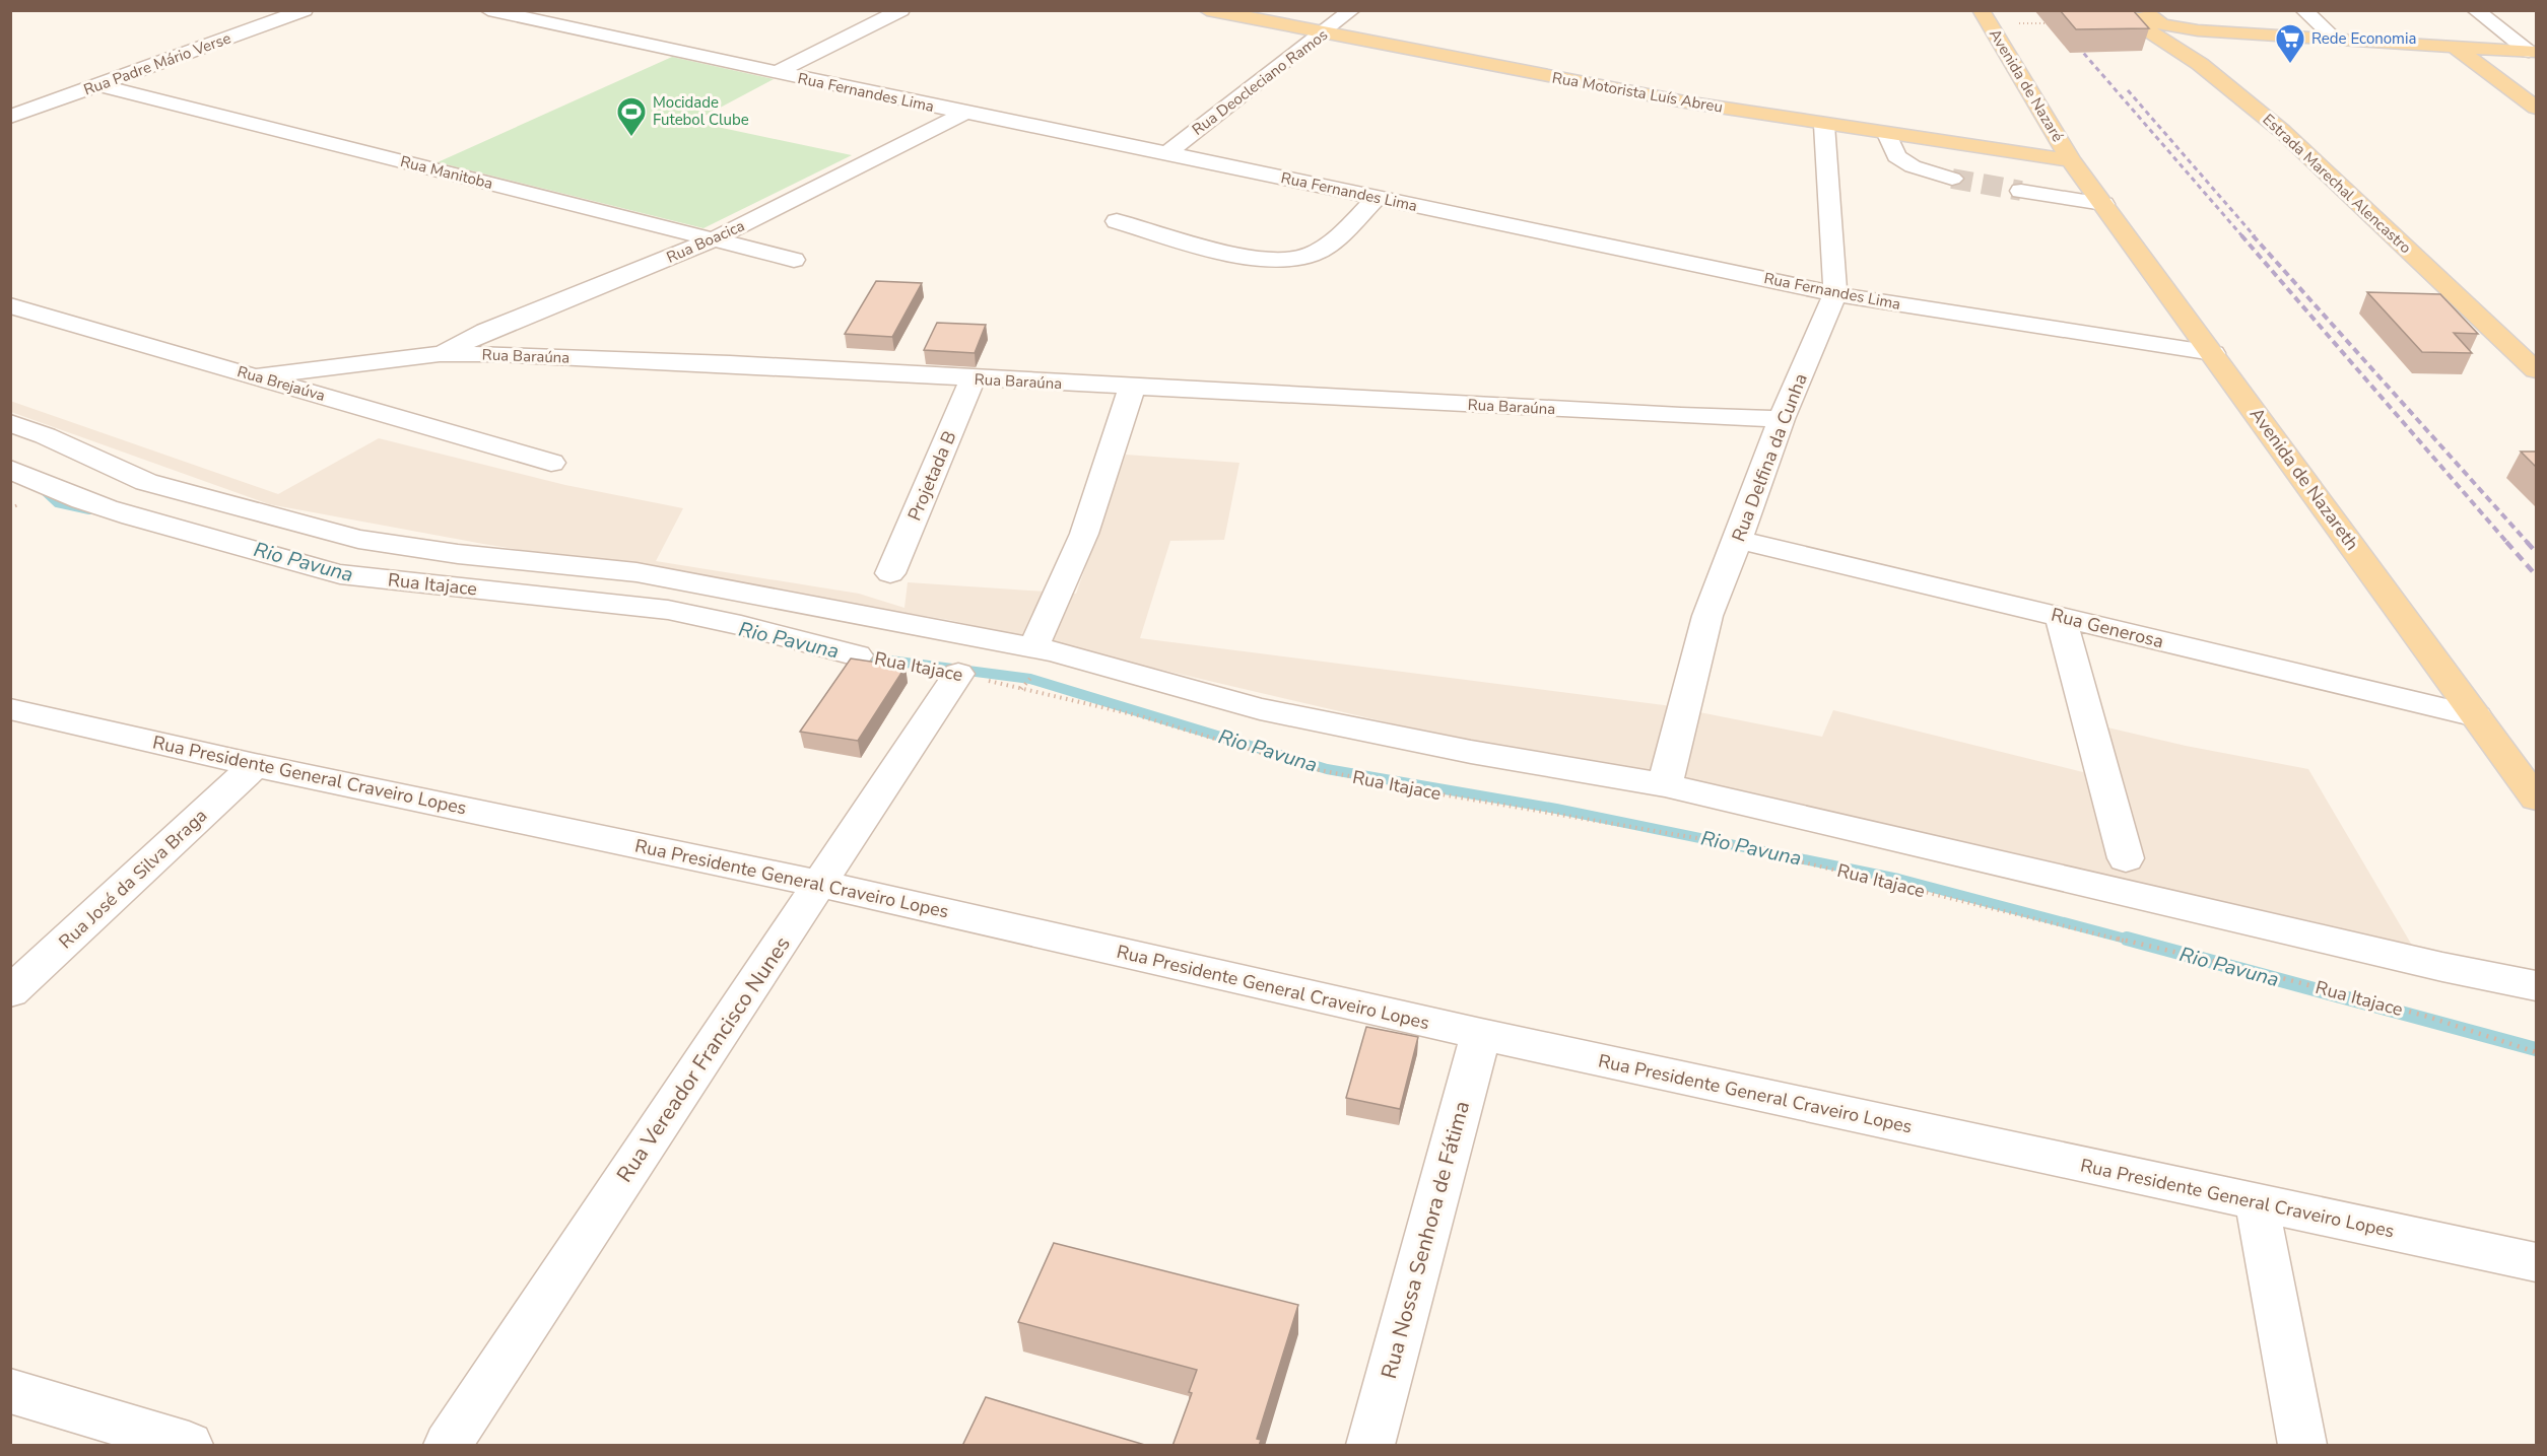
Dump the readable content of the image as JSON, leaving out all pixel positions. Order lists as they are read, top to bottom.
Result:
{
  "streets": {
    "main road": [
      "Avenida de Nazaré",
      "Rua Motorista Luís Abreu",
      "Estrada Marechal Alencastro",
      "Avenida de Nazareth"
    ],
    "street": [
      "Rua Padre Mário Verse",
      "Rua Deocleciano Ramos",
      "Rua Fernandes Lima",
      "Rua Manitoba",
      "Rua Boacica",
      "Rua Baraúna",
      "Rua Brejaúva",
      "Rua Delfina da Cunha",
      "Projetada B",
      "Rua Itajace",
      "Rua Generosa",
      "Rua Presidente General Craveiro Lopes",
      "Rua José da Silva Braga",
      "Rua Vereador Francisco Nunes",
      "Rua Nossa Senhora de Fátima"
    ]
  },
  "crossings": [
    ["Rua Padre Mário Verse", "Rua Manitoba"],
    ["Rua Deocleciano Ramos", "Rua Fernandes Lima"],
    ["Rua Deocleciano Ramos", "Rua Motorista Luís Abreu"],
    ["Avenida de Nazaré", "Rua Motorista Luís Abreu"],
    ["Avenida de Nazaré", "Avenida de Nazareth"],
    ["Rua Fernandes Lima", "Rua Boacica"],
    ["Rua Fernandes Lima", "Rua Delfina da Cunha"],
    ["Rua Fernandes Lima", "Avenida de Nazareth"],
    ["Rua Motorista Luís Abreu", "Rua Delfina da Cunha"],
    ["Rua Motorista Luís Abreu", "Avenida de Nazareth"],
    ["Rua Manitoba", "Rua Boacica"],
    ["Rua Boacica", "Rua Baraúna"],
    ["Rua Baraúna", "Rua Brejaúva"],
    ["Rua Baraúna", "Rua Delfina da Cunha"],
    ["Rua Baraúna", "Projetada B"],
    ["Rua Delfina da Cunha", "Rua Itajace"],
    ["Rua Delfina da Cunha", "Rua Generosa"],
    ["Avenida de Nazareth", "Rua Generosa"],
    ["Rua Itajace", "Rua Vereador Francisco Nunes"],
    ["Rua Presidente General Craveiro Lopes", "Rua José da Silva Braga"],
    ["Rua Presidente General Craveiro Lopes", "Rua Vereador Francisco Nunes"],
    ["Rua Presidente General Craveiro Lopes", "Rua Nossa Senhora de Fátima"]
  ],
  "water": ["Rio Pavuna"],
  "places": {
    "supermarket": ["Rede Economia"],
    "sports": ["Mocidade Futebol Clube"]
  }
}
